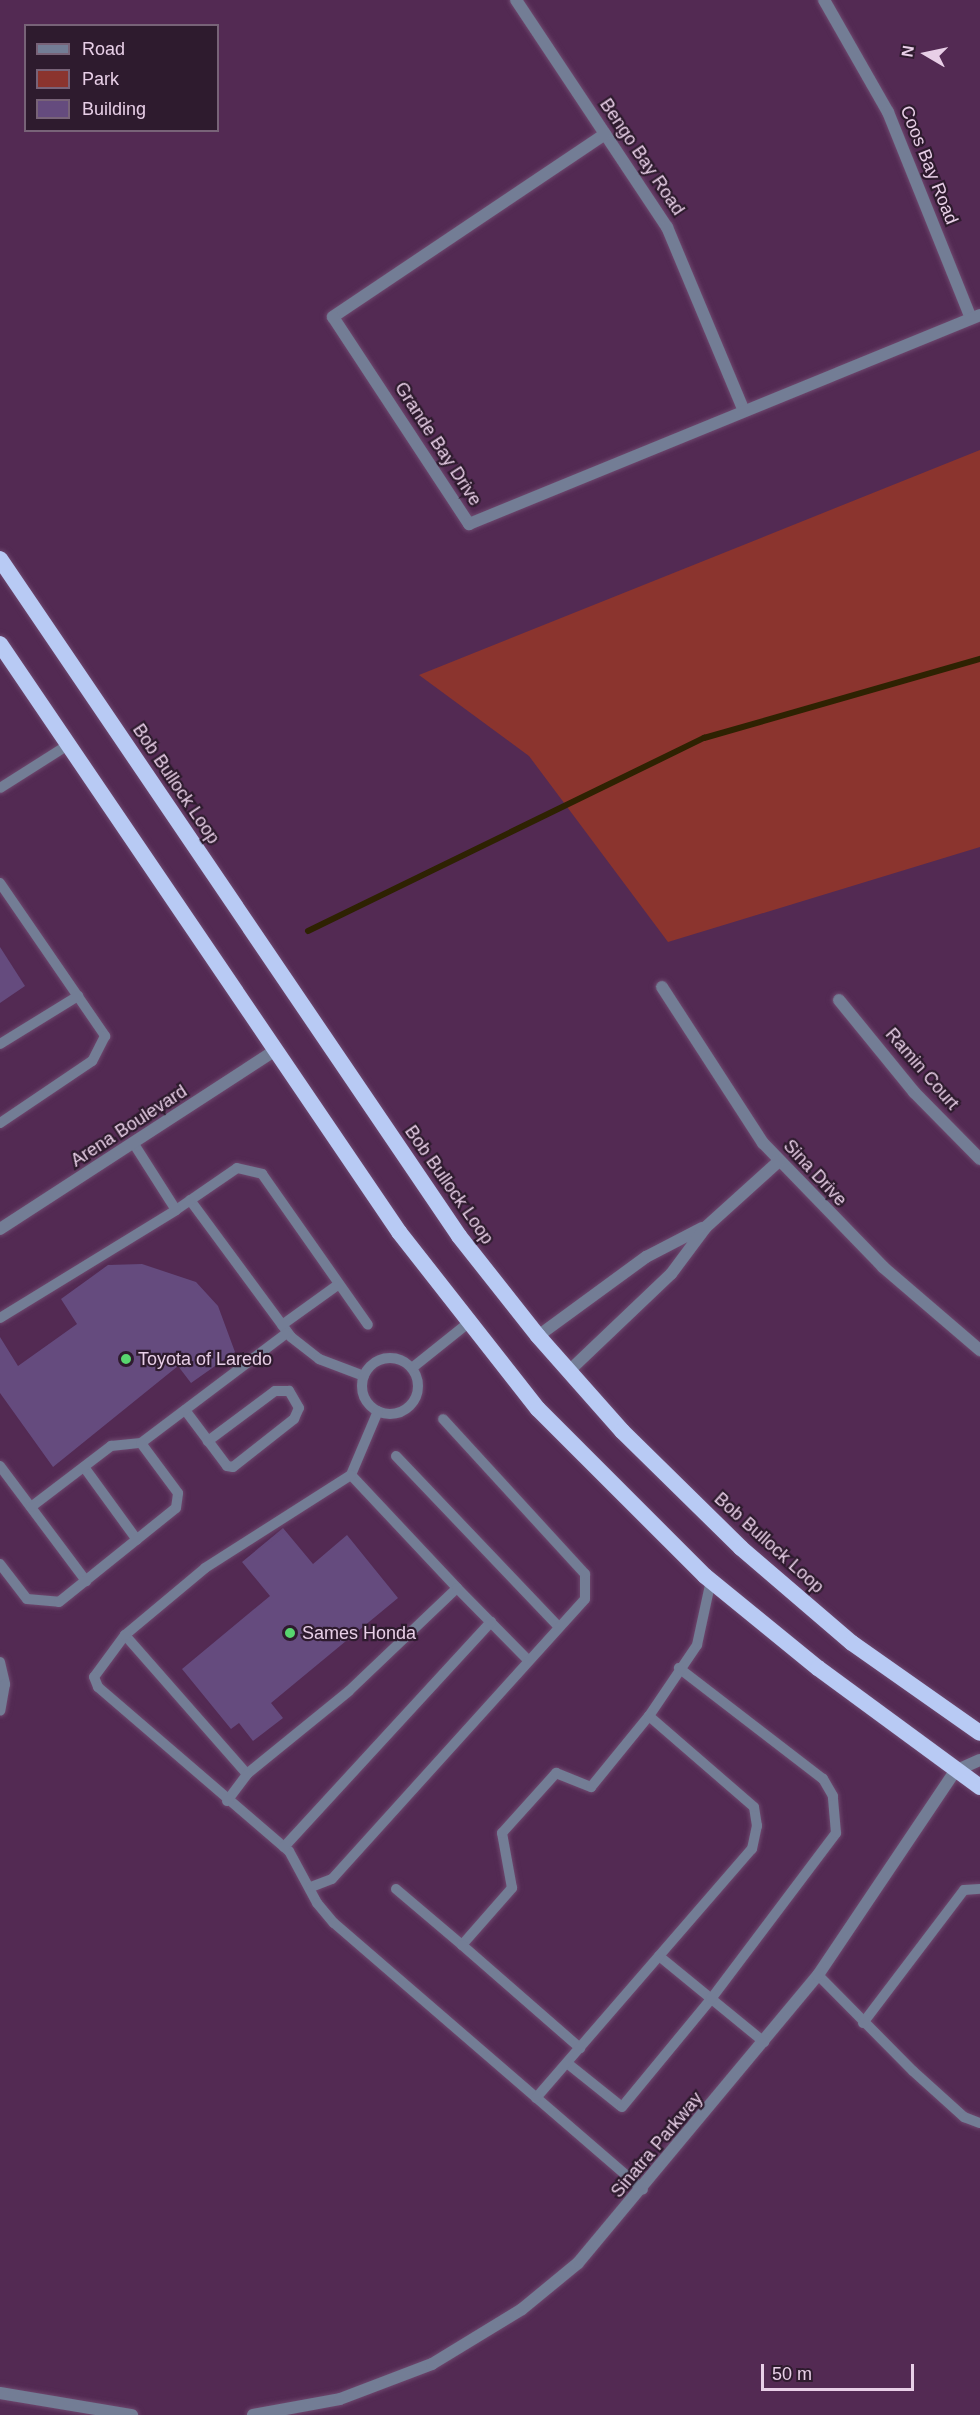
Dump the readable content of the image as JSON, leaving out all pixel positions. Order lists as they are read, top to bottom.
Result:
{
  "streets": {
    "highway": ["Bob Bullock Loop"],
    "street": [
      "Bengo Bay Road",
      "Coos Bay Road",
      "Grande Bay Drive",
      "Ramin Court",
      "Arena Boulevard",
      "Sina Drive",
      "Sinatra Parkway"
    ]
  },
  "crossings": [
    ["Bengo Bay Road", "Grande Bay Drive"],
    ["Coos Bay Road", "Grande Bay Drive"]
  ],
  "places": ["Toyota of Laredo", "Sames Honda"],
  "legend": ["Road", "Park", "Building"],
  "scale_bar": "50 m",
  "north": "left"
}
